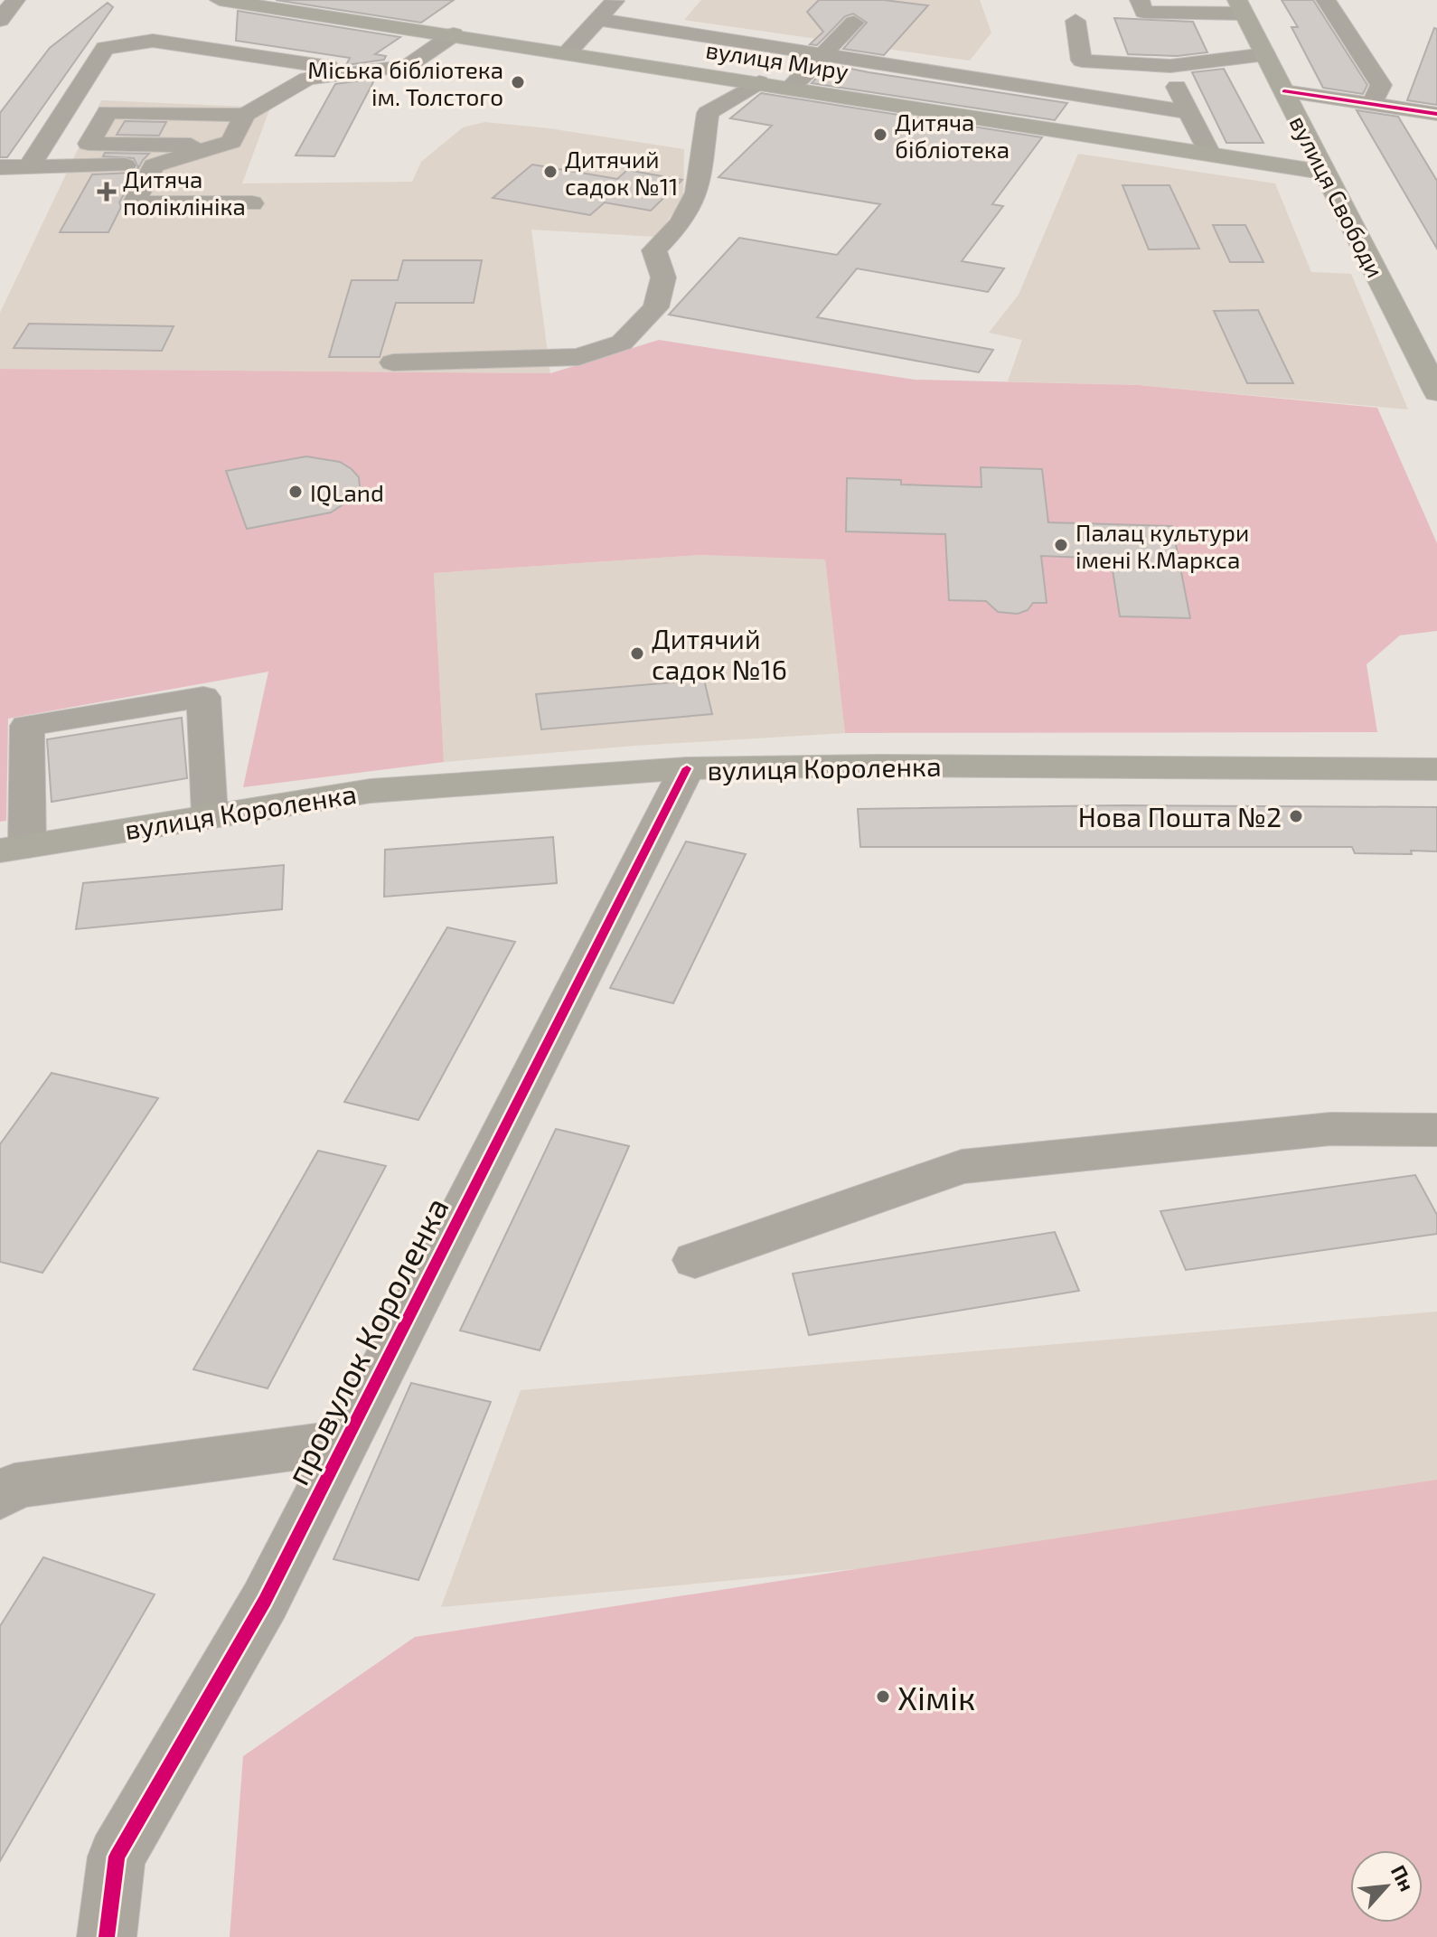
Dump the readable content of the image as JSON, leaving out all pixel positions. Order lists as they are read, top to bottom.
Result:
{
  "streets": {
    "main road": ["вулиця Миру", "вулиця Свободи", "вулиця Короленка"],
    "street": ["провулок Короленка"]
  },
  "crossings": [
    ["вулиця Миру", "вулиця Свободи"],
    ["вулиця Короленка", "провулок Короленка"]
  ],
  "places": {
    "other": [
      "Міська бібліотека ім. Толстого",
      "Дитяча бібліотека",
      "Дитячий садок №11",
      "IQLand",
      "Палац культури імені К.Маркса",
      "Дитячий садок №16",
      "Нова Пошта №2",
      "Хімік"
    ],
    "health": ["Дитяча поліклініка"]
  },
  "north": "top right"
}
